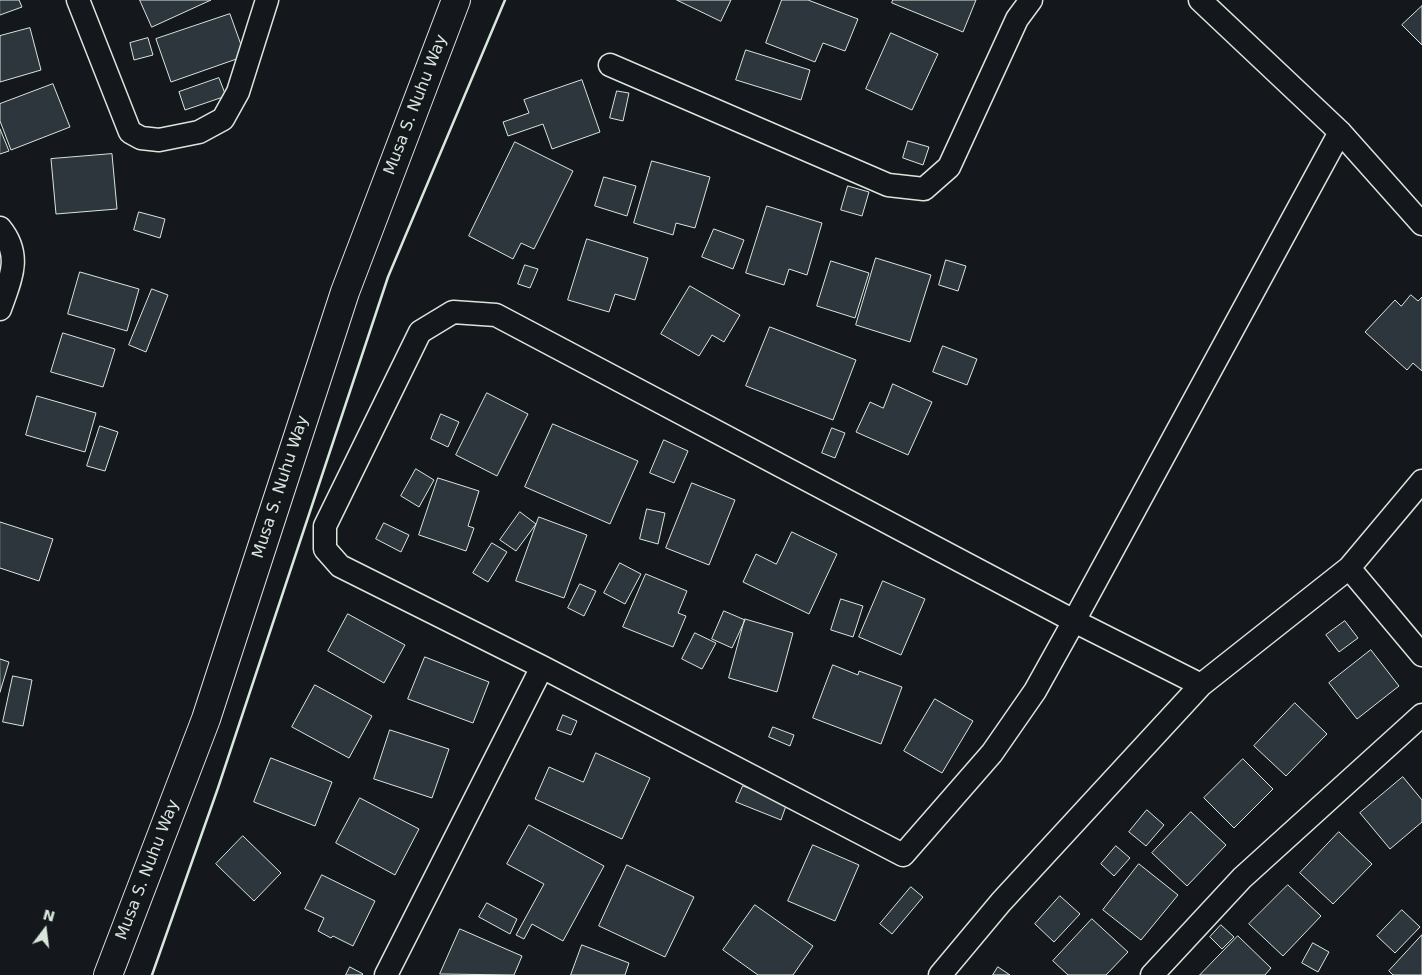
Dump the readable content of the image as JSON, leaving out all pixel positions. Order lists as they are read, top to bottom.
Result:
{
  "streets": {
    "street": ["Musa S. Nuhu Way"]
  },
  "north": "top"
}
